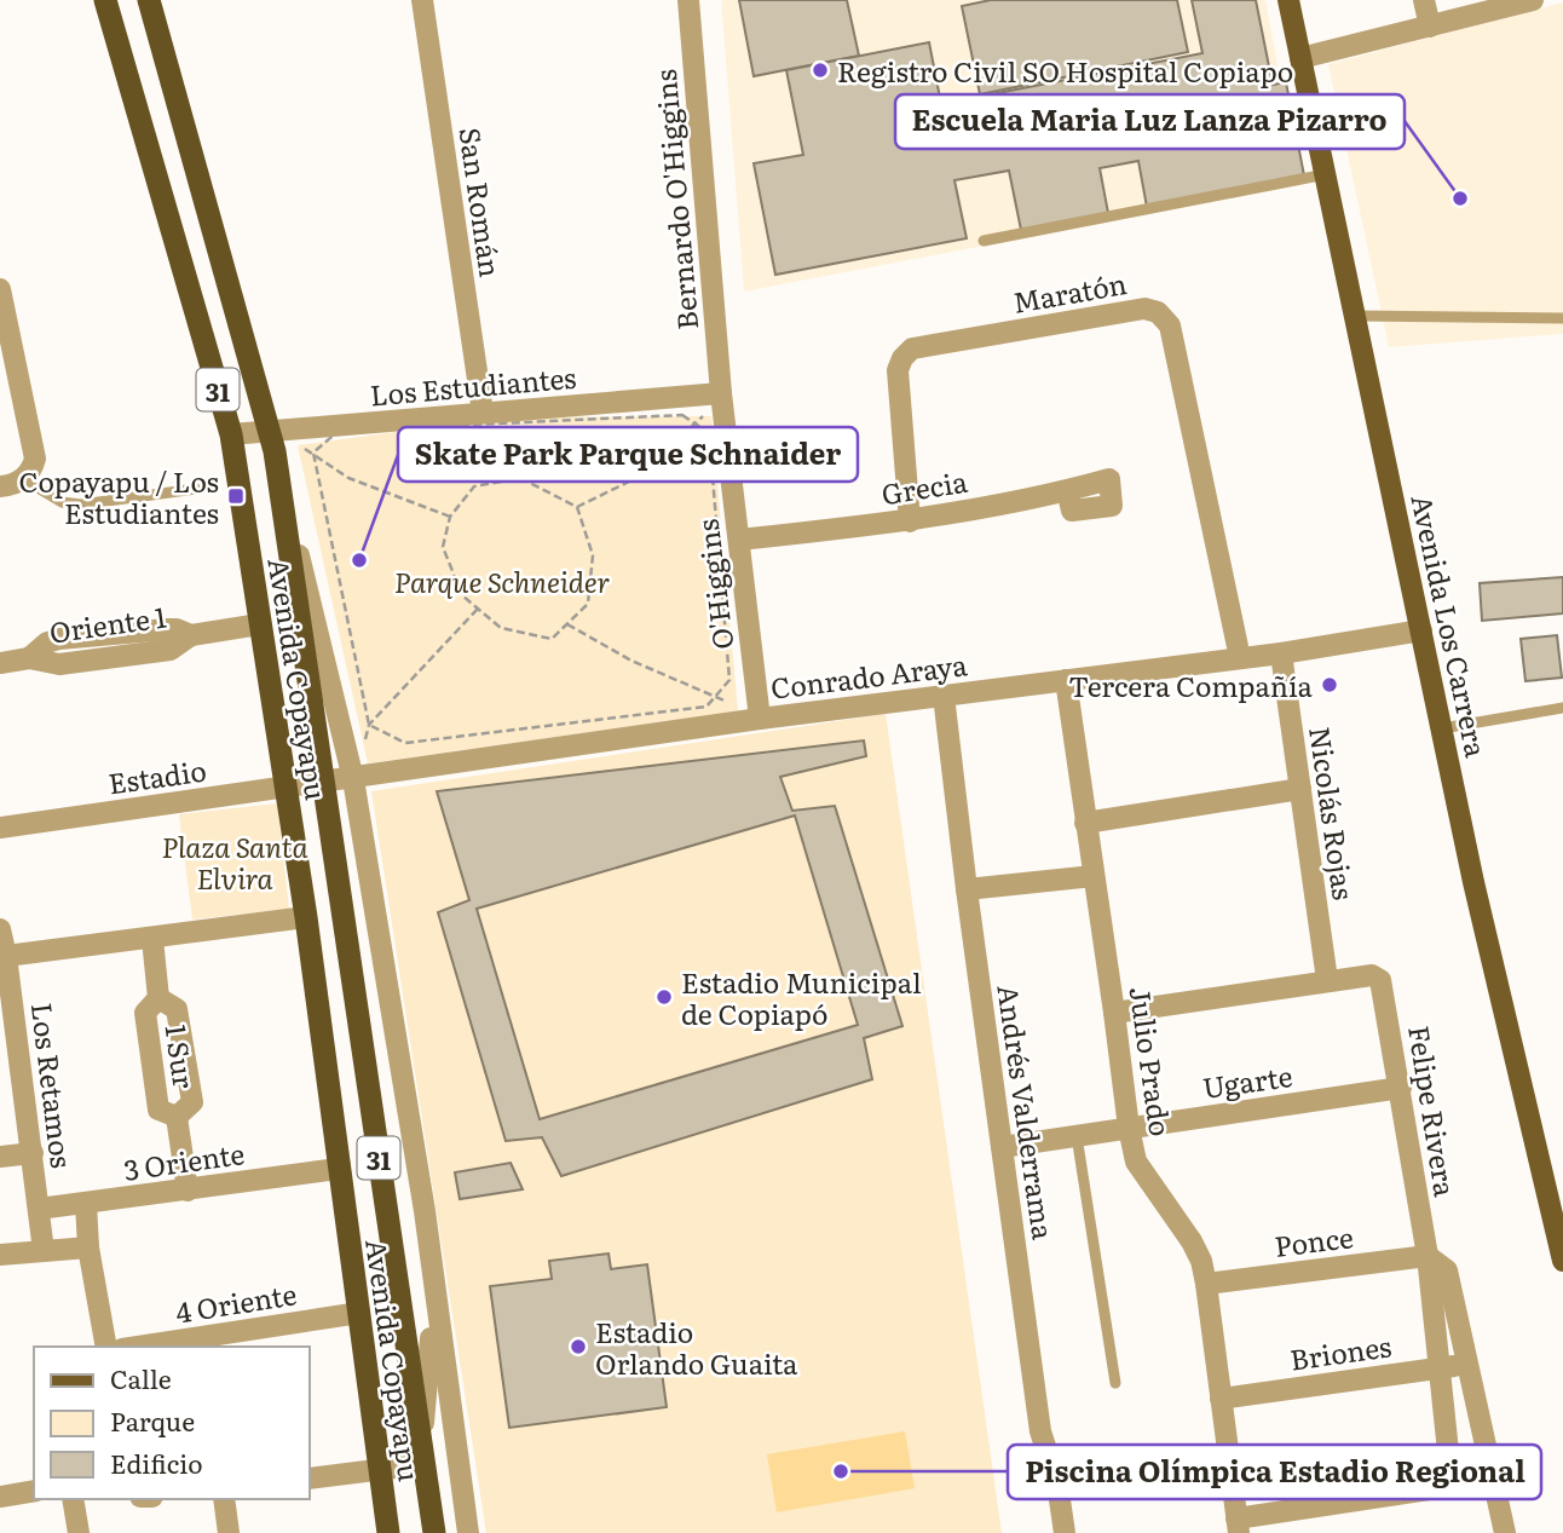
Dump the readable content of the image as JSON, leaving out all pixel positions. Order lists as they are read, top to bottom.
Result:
{
  "streets": {
    "highway": ["31", "Avenida Copayapu"],
    "main road": ["Avenida Los Carrera"],
    "street": [
      "Bernardo O'Higgins",
      "San Román",
      "Maratón",
      "Los Estudiantes",
      "Grecia",
      "O'Higgins",
      "Oriente 1",
      "Conrado Araya",
      "Estadio",
      "Nicolás Rojas",
      "1 Sur",
      "Julio Prado",
      "Ugarte",
      "Los Retamos",
      "Felipe Rivera",
      "Andrés Valderrama",
      "3 Oriente",
      "Ponce",
      "4 Oriente",
      "Briones"
    ]
  },
  "crossings": [
    ["Bernardo O'Higgins", "Los Estudiantes"],
    ["Bernardo O'Higgins", "O'Higgins"],
    ["San Román", "Los Estudiantes"],
    ["Maratón", "Grecia"],
    ["Maratón", "Conrado Araya"],
    ["Los Estudiantes", "O'Higgins"],
    ["Los Estudiantes", "Avenida Copayapu"],
    ["Grecia", "O'Higgins"],
    ["O'Higgins", "Conrado Araya"],
    ["Oriente 1", "Avenida Copayapu"],
    ["Avenida Los Carrera", "Conrado Araya"],
    ["Conrado Araya", "Avenida Copayapu"],
    ["Conrado Araya", "Estadio"],
    ["Conrado Araya", "Nicolás Rojas"],
    ["Conrado Araya", "Julio Prado"],
    ["Conrado Araya", "Andrés Valderrama"],
    ["Avenida Copayapu", "Estadio"],
    ["Avenida Copayapu", "3 Oriente"],
    ["Avenida Copayapu", "4 Oriente"],
    ["Nicolás Rojas", "Felipe Rivera"],
    ["1 Sur", "3 Oriente"],
    ["Julio Prado", "Ugarte"],
    ["Julio Prado", "Ponce"],
    ["Julio Prado", "Briones"],
    ["Ugarte", "Felipe Rivera"],
    ["Ugarte", "Andrés Valderrama"],
    ["Los Retamos", "3 Oriente"],
    ["Felipe Rivera", "Ponce"],
    ["Felipe Rivera", "Briones"]
  ],
  "parks": ["Parque Schneider", "Plaza Santa Elvira"],
  "places": {
    "other": [
      "Registro Civil SO Hospital Copiapo",
      "Escuela Maria Luz Lanza Pizarro",
      "Skate Park Parque Schnaider",
      "Tercera Compañía",
      "Estadio Municipal de Copiapó",
      "Estadio Orlando Guaita",
      "Piscina Olímpica Estadio Regional"
    ],
    "transit": ["Copayapu / Los Estudiantes"]
  },
  "legend": ["Calle", "Parque", "Edificio"]
}
